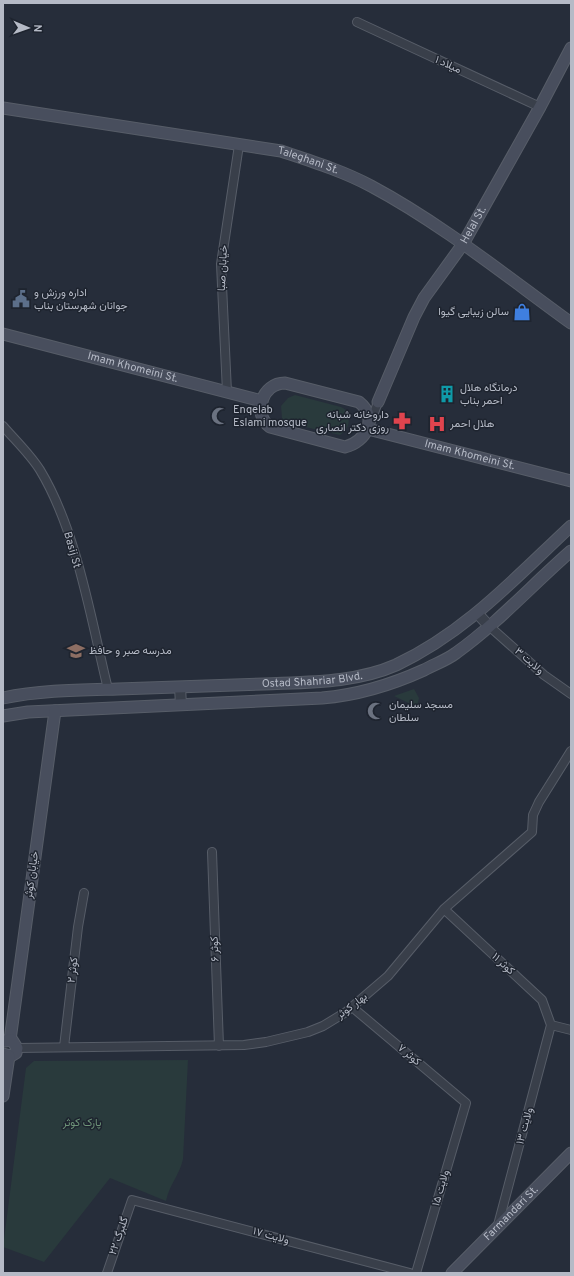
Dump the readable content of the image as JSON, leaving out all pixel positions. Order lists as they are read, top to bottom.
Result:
{
  "streets": {
    "main road": [
      "Taleghani St.",
      "Helal St.",
      "Imam Khomeini St.",
      "Ostad Shahriar Blvd.",
      "خیابان کوثر",
      "Farmandari St."
    ],
    "street": [
      "میلاد ۱",
      "خیابان صبا",
      "Basij St",
      "ولایت ۳",
      "کوثر ۶",
      "کوثر ۱۱",
      "کوثر ۲",
      "بهار کوثر",
      "کوثر ۷",
      "ولایت ۱۳",
      "ولایت ۱۵",
      "گلبرگ ۲۲",
      "ولایت ۱۷"
    ]
  },
  "crossings": [
    ["میلاد ۱", "Helal St."],
    ["Taleghani St.", "Helal St."],
    ["Taleghani St.", "خیابان صبا"],
    ["خیابان صبا", "Imam Khomeini St."],
    ["Basij St", "Ostad Shahriar Blvd."],
    ["ولایت ۳", "Ostad Shahriar Blvd."],
    ["Ostad Shahriar Blvd.", "خیابان کوثر"],
    ["خیابان کوثر", "بهار کوثر"],
    ["کوثر ۶", "بهار کوثر"],
    ["کوثر ۱۱", "بهار کوثر"],
    ["کوثر ۱۱", "ولایت ۱۳"],
    ["کوثر ۲", "بهار کوثر"],
    ["بهار کوثر", "کوثر ۷"],
    ["کوثر ۷", "ولایت ۱۵"],
    ["ولایت ۱۳", "Farmandari St."],
    ["گلبرگ ۲۲", "ولایت ۱۷"]
  ],
  "parks": ["پارک کوثر"],
  "places": {
    "public building": ["اداره ورزش و جوانان شهرستان بناب"],
    "shop": ["سالن زیبایی گیوا"],
    "building": ["درمانگاه هلال احمر بناب"],
    "mosque": ["Enqelab Eslami mosque", "مسجد سلیمان سلطان"],
    "pharmacy": ["داروخانه شبانه روزی دکتر انصاری"],
    "hospital": ["هلال احمر"],
    "school or university": ["مدرسه صبر و حافظ"]
  },
  "north": "right"
}
